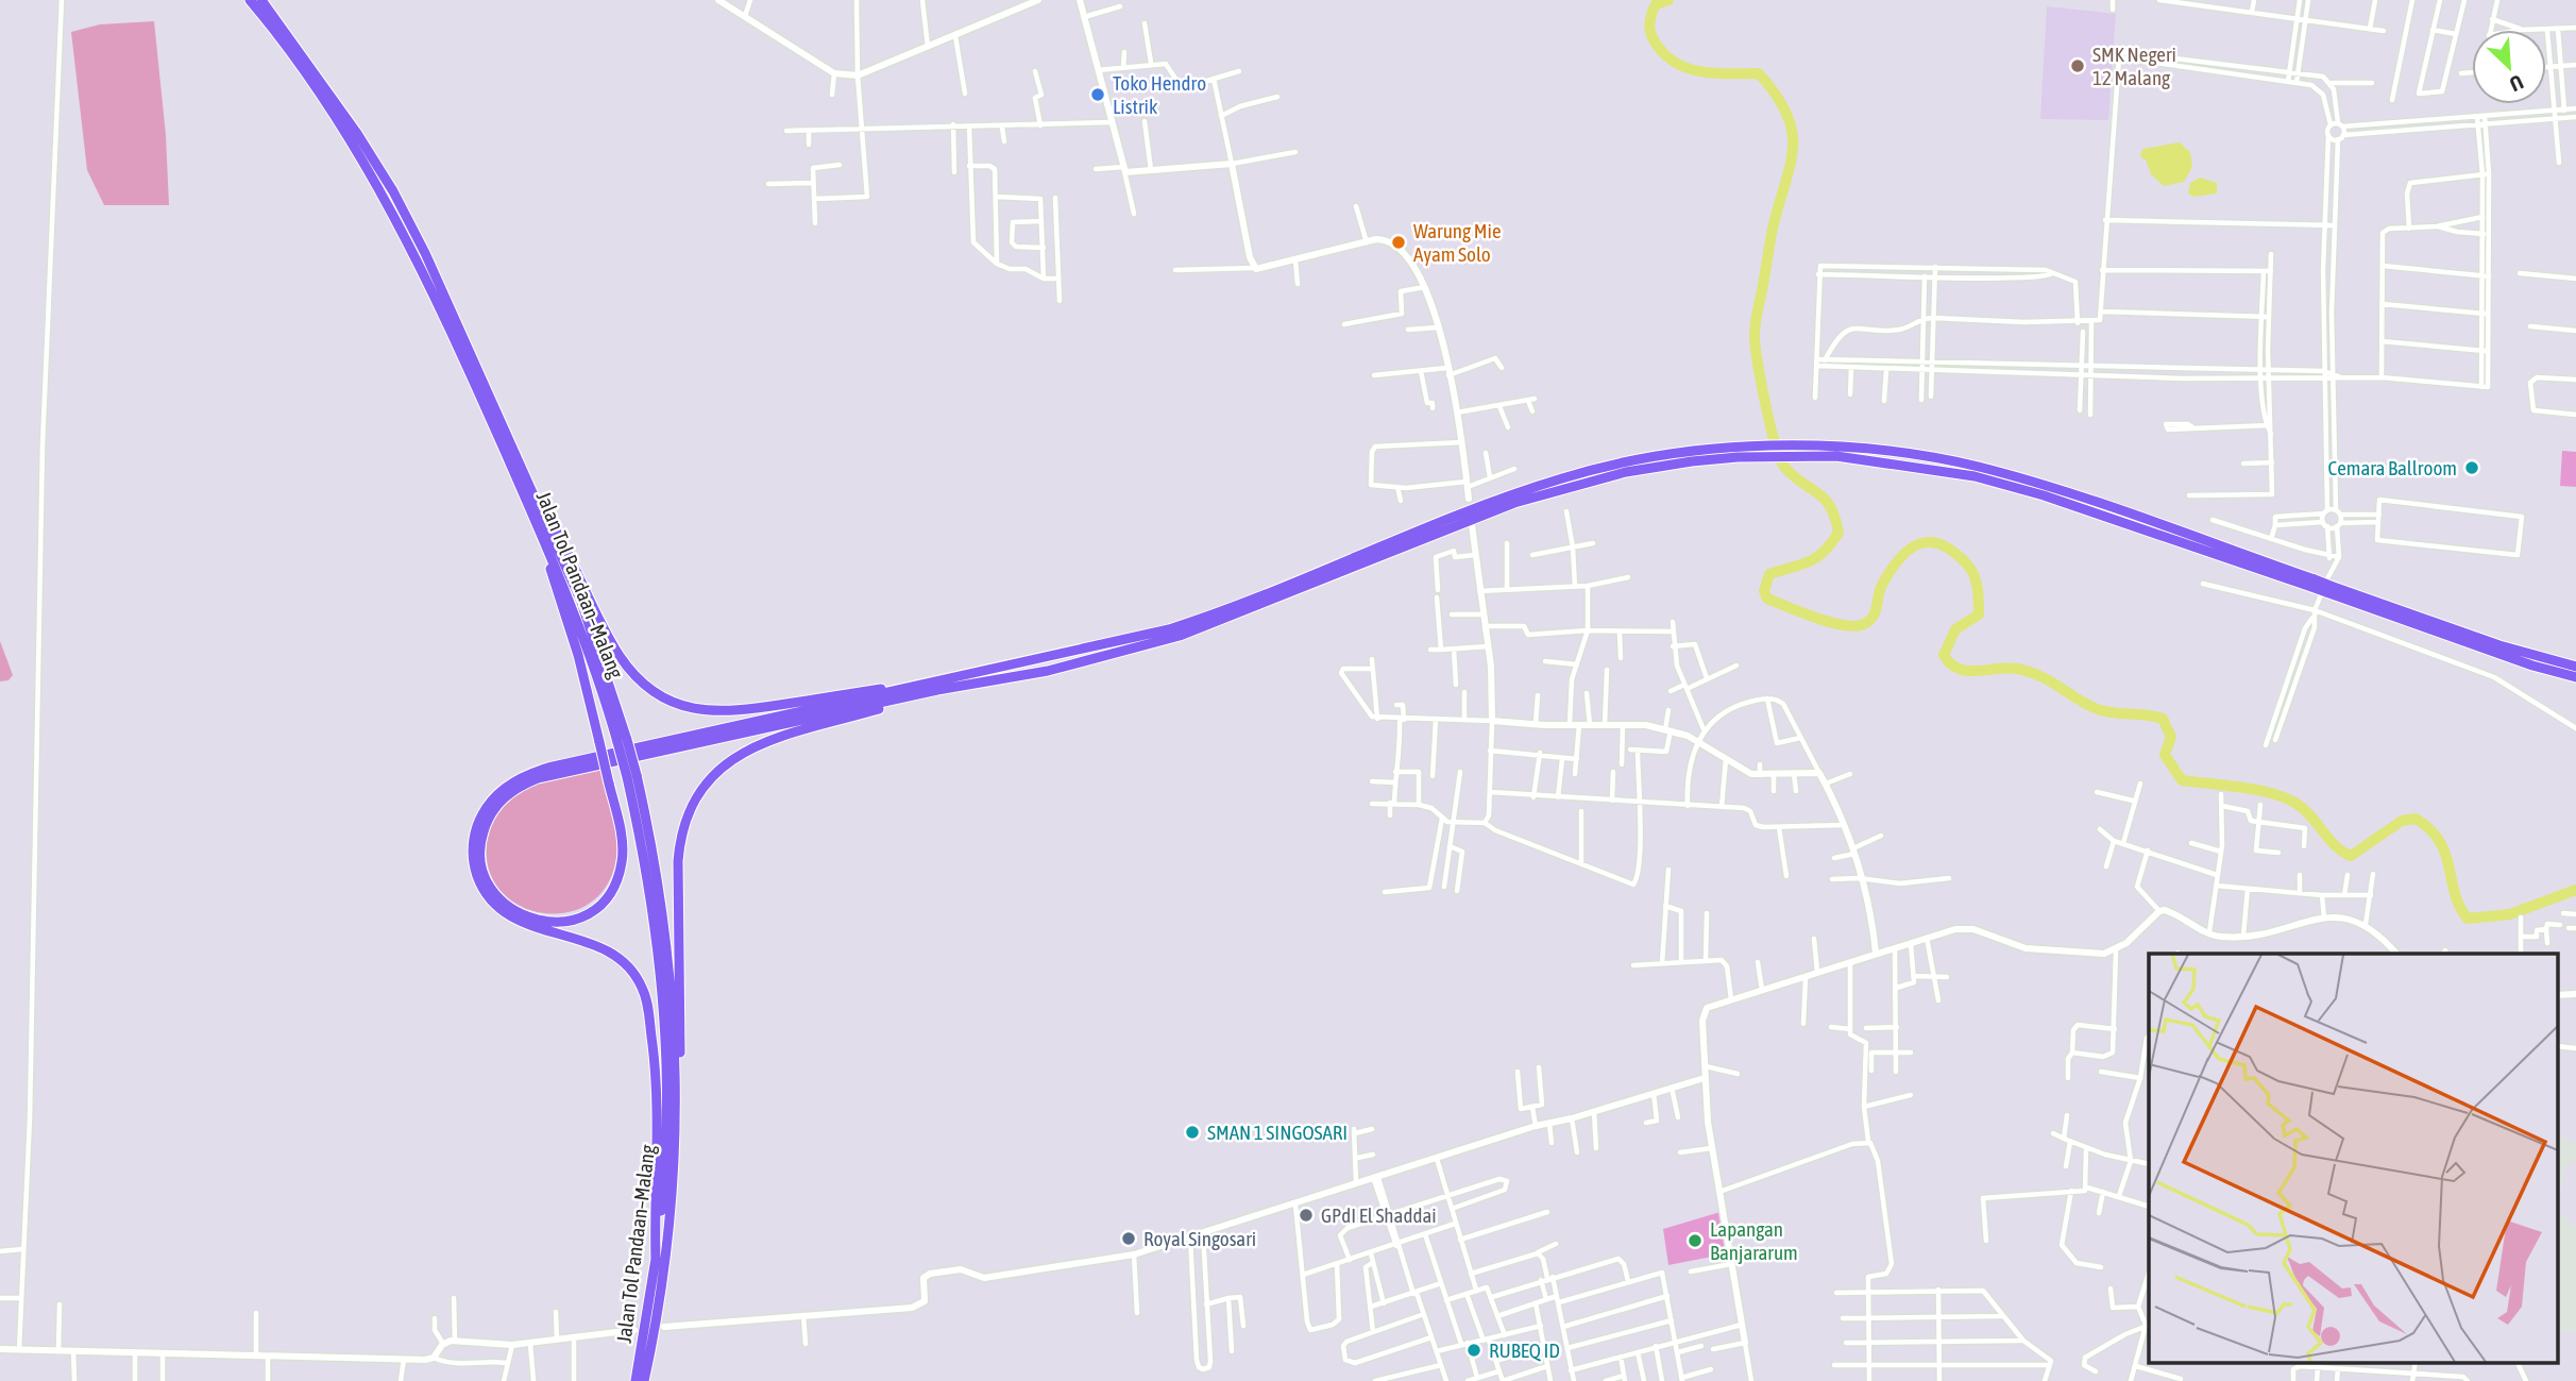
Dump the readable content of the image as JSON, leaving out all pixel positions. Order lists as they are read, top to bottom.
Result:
{
  "streets": {
    "highway": ["Jalan Tol Pandaan–Malang"]
  },
  "places": [
    "SMK Negeri 12 Malang",
    "Toko Hendro Listrik",
    "Warung Mie Ayam Solo",
    "Cemara Ballroom",
    "SMAN 1 SINGOSARI",
    "GPdI El Shaddai",
    "Royal Singosari",
    "Lapangan Banjararum",
    "RUBEQ ID"
  ],
  "north": "bottom right"
}
